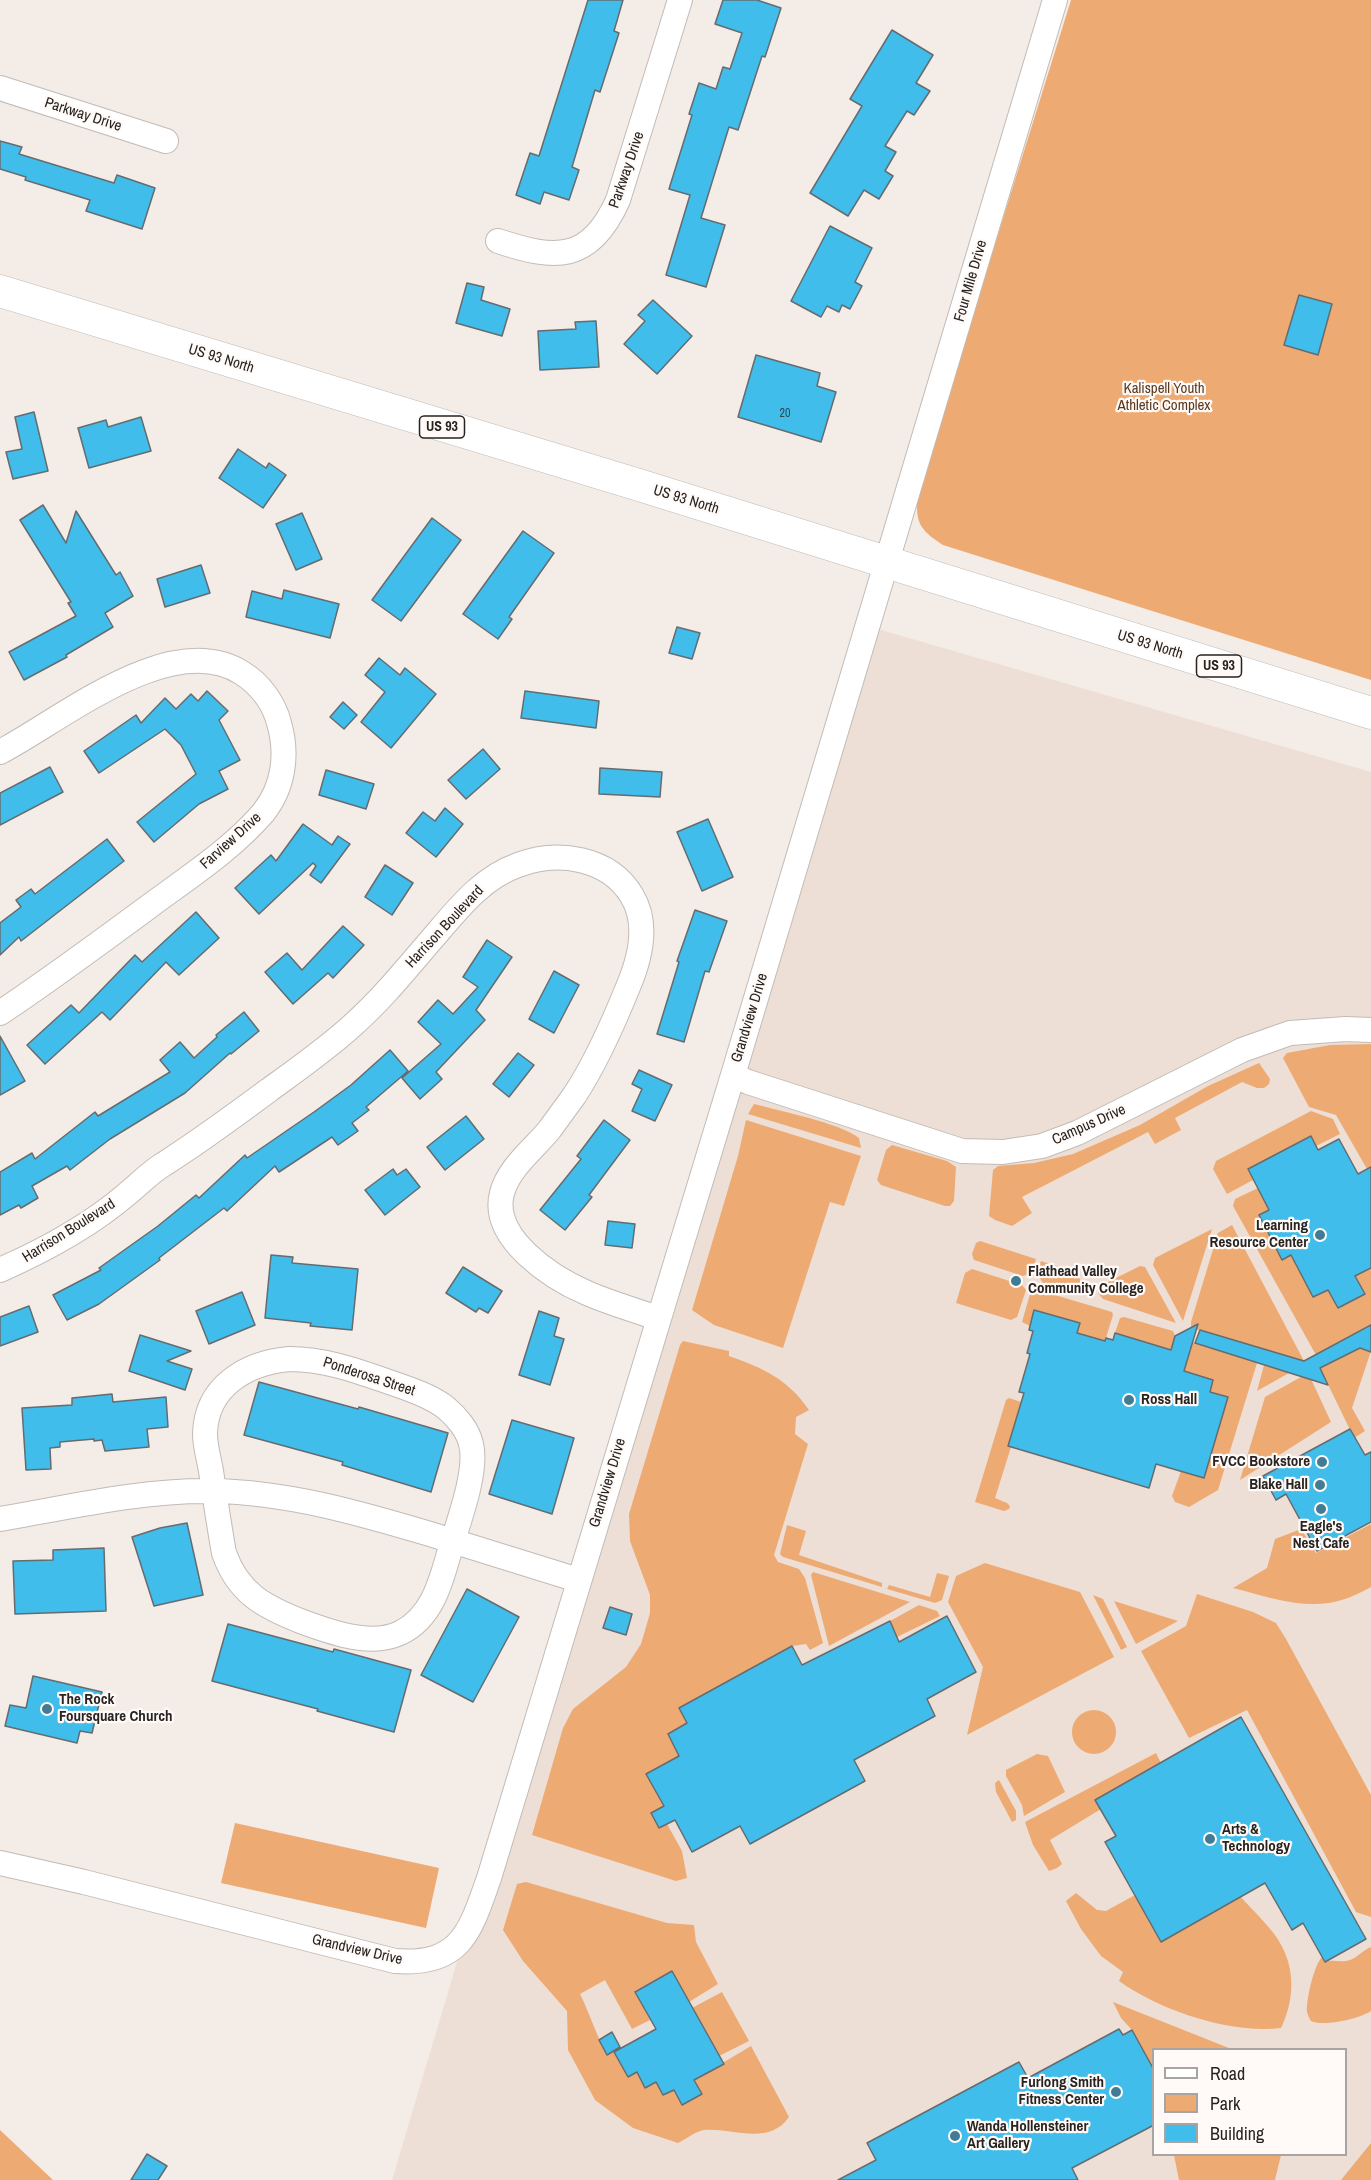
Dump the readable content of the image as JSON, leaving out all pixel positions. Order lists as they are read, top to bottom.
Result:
{
  "streets": {
    "main road": ["US 93 North", "US 93"],
    "street": [
      "Parkway Drive",
      "Four Mile Drive",
      "Farview Drive",
      "Harrison Boulevard",
      "Grandview Drive",
      "Campus Drive",
      "Ponderosa Street"
    ]
  },
  "crossings": [
    ["Four Mile Drive", "US 93 North"],
    ["Four Mile Drive", "Grandview Drive"],
    ["US 93 North", "Grandview Drive"],
    ["Harrison Boulevard", "Grandview Drive"],
    ["Grandview Drive", "Campus Drive"]
  ],
  "parks": ["Kalispell Youth Athletic Complex"],
  "places": [
    "Learning Resource Center",
    "Flathead Valley Community College",
    "Ross Hall",
    "FVCC Bookstore",
    "Blake Hall",
    "Eagle's Nest Cafe",
    "The Rock Foursquare Church",
    "Arts & Technology",
    "Furlong Smith Fitness Center",
    "Wanda Hollensteiner Art Gallery"
  ],
  "house_numbers": ["20"],
  "legend": ["Road", "Park", "Building"]
}
